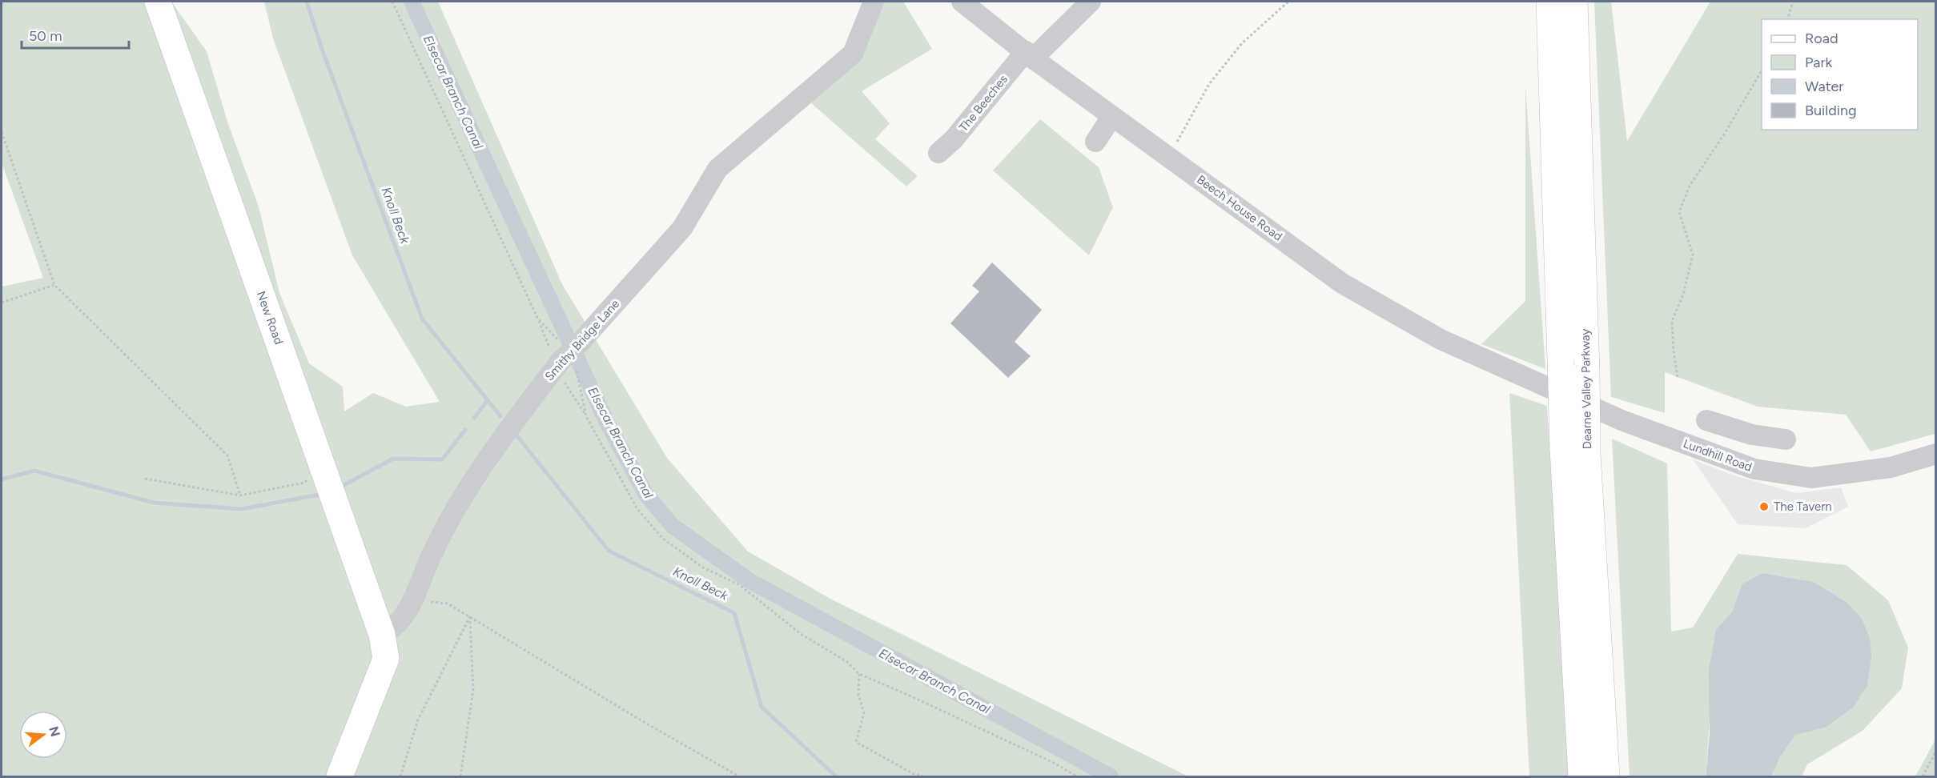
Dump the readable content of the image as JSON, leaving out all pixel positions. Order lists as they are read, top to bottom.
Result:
{
  "streets": {
    "main road": ["New Road", "Dearne Valley Parkway"],
    "street": [
      "The Beeches",
      "Beech House Road",
      "Smithy Bridge Lane",
      "Lundhill Road"
    ]
  },
  "crossings": [
    ["The Beeches", "Beech House Road"],
    ["Beech House Road", "Lundhill Road"],
    ["New Road", "Smithy Bridge Lane"]
  ],
  "water": ["Elsecar Branch Canal", "Knoll Beck"],
  "places": ["The Tavern"],
  "legend": [
    "Road",
    "Park",
    "Water",
    "Building"
  ],
  "scale_bar": "50 m",
  "north": "right"
}
